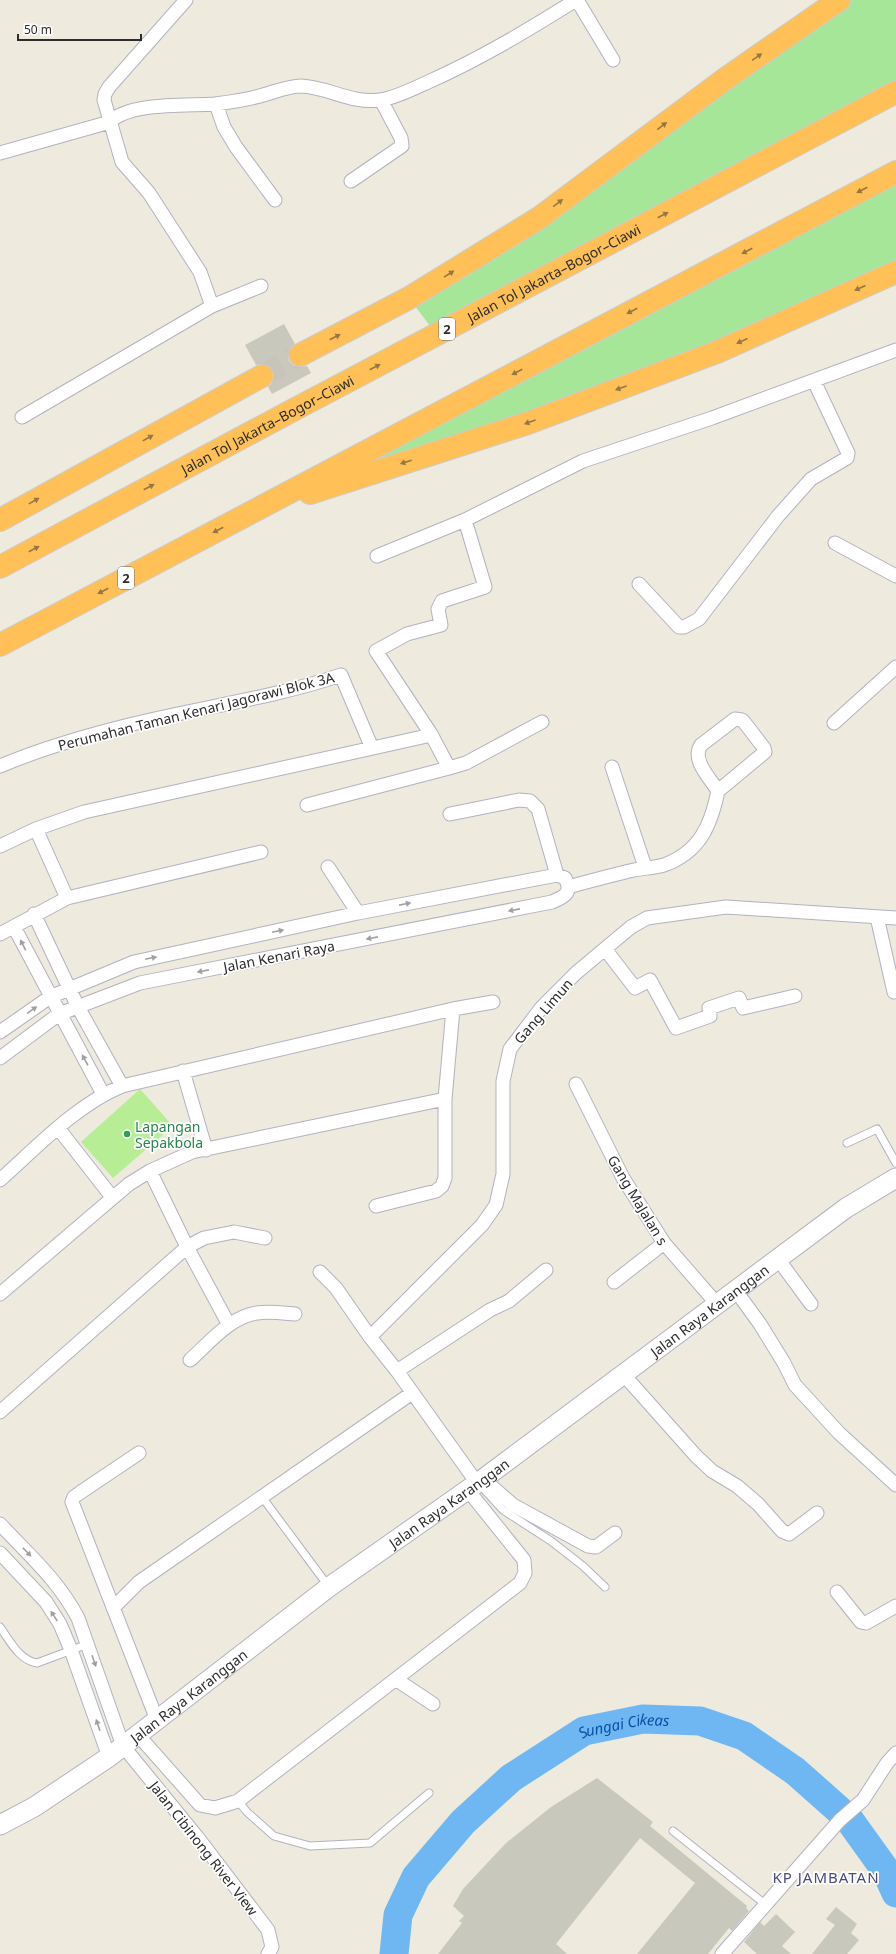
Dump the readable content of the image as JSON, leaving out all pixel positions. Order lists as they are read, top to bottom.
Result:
{
  "streets": {
    "highway": ["Jalan Tol Jakarta–Bogor–Ciawi", "2"],
    "street": [
      "Perumahan Taman Kenari Jagorawi Blok 3A",
      "Jalan Kenari Raya",
      "Gang Limun",
      "Gang MaJalan s",
      "Jalan Raya Karanggan",
      "Jalan Cibinong River View"
    ]
  },
  "crossings": [
    ["Gang MaJalan s", "Jalan Raya Karanggan"],
    ["Jalan Raya Karanggan", "Jalan Cibinong River View"]
  ],
  "districts": ["KP JAMBATAN"],
  "water": ["Sungai Cikeas"],
  "places": ["Lapangan Sepakbola"],
  "scale_bar": "50 m"
}
